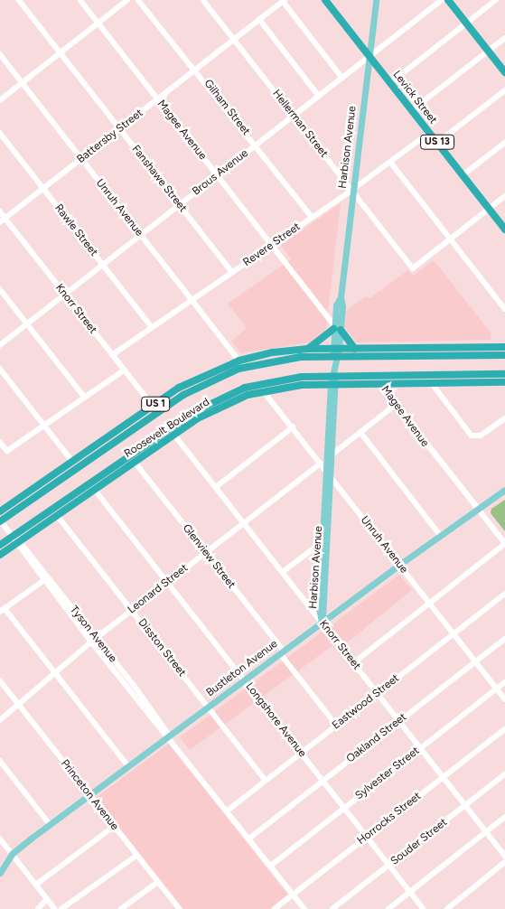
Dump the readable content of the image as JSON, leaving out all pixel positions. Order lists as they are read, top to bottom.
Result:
{
  "streets": {
    "highway": [
      "Levick Street",
      "US 13",
      "US 1",
      "Roosevelt Boulevard"
    ],
    "main road": ["Harbison Avenue", "Bustleton Avenue"],
    "street": [
      "Gilham Street",
      "Hellerman Street",
      "Magee Avenue",
      "Battersby Street",
      "Brous Avenue",
      "Fanshawe Street",
      "Unruh Avenue",
      "Rawle Street",
      "Revere Street",
      "Knorr Street",
      "Glenview Street",
      "Leonard Street",
      "Tyson Avenue",
      "Disston Street",
      "Eastwood Street",
      "Longshore Avenue",
      "Oakland Street",
      "Sylvester Street",
      "Princeton Avenue",
      "Horrocks Street",
      "Souder Street"
    ]
  },
  "crossings": [
    ["Levick Street", "Harbison Avenue"],
    ["Levick Street", "Brous Avenue"],
    ["Levick Street", "Revere Street"],
    ["Gilham Street", "Battersby Street"],
    ["Gilham Street", "Brous Avenue"],
    ["Gilham Street", "Revere Street"],
    ["Hellerman Street", "Battersby Street"],
    ["Hellerman Street", "Harbison Avenue"],
    ["Hellerman Street", "Brous Avenue"],
    ["Hellerman Street", "Revere Street"],
    ["Magee Avenue", "Battersby Street"],
    ["Magee Avenue", "Harbison Avenue"],
    ["Magee Avenue", "Brous Avenue"],
    ["Magee Avenue", "Revere Street"],
    ["Magee Avenue", "Roosevelt Boulevard"],
    ["Magee Avenue", "Bustleton Avenue"],
    ["Battersby Street", "Fanshawe Street"],
    ["Battersby Street", "Unruh Avenue"],
    ["Battersby Street", "Rawle Street"],
    ["Battersby Street", "Knorr Street"],
    ["Harbison Avenue", "Brous Avenue"],
    ["Harbison Avenue", "Unruh Avenue"],
    ["Harbison Avenue", "Revere Street"],
    ["Harbison Avenue", "Knorr Street"],
    ["Harbison Avenue", "US 1"],
    ["Harbison Avenue", "Roosevelt Boulevard"],
    ["Harbison Avenue", "Bustleton Avenue"],
    ["Brous Avenue", "Fanshawe Street"],
    ["Brous Avenue", "Unruh Avenue"],
    ["Brous Avenue", "Rawle Street"],
    ["Brous Avenue", "Knorr Street"],
    ["Fanshawe Street", "Revere Street"],
    ["Unruh Avenue", "Revere Street"],
    ["Unruh Avenue", "US 1"],
    ["Unruh Avenue", "Roosevelt Boulevard"],
    ["Unruh Avenue", "Leonard Street"],
    ["Unruh Avenue", "Bustleton Avenue"],
    ["Unruh Avenue", "Eastwood Street"],
    ["Unruh Avenue", "Oakland Street"],
    ["Unruh Avenue", "Sylvester Street"],
    ["Rawle Street", "Revere Street"],
    ["Revere Street", "Knorr Street"],
    ["Knorr Street", "US 1"],
    ["Knorr Street", "Roosevelt Boulevard"],
    ["Knorr Street", "Leonard Street"],
    ["Knorr Street", "Bustleton Avenue"],
    ["Knorr Street", "Eastwood Street"],
    ["Knorr Street", "Oakland Street"],
    ["Knorr Street", "Sylvester Street"],
    ["Knorr Street", "Horrocks Street"],
    ["Knorr Street", "Souder Street"],
    ["Roosevelt Boulevard", "Glenview Street"],
    ["Roosevelt Boulevard", "Tyson Avenue"],
    ["Roosevelt Boulevard", "Disston Street"],
    ["Roosevelt Boulevard", "Longshore Avenue"],
    ["Glenview Street", "Leonard Street"],
    ["Glenview Street", "Bustleton Avenue"],
    ["Glenview Street", "Eastwood Street"],
    ["Leonard Street", "Tyson Avenue"],
    ["Leonard Street", "Disston Street"],
    ["Leonard Street", "Longshore Avenue"],
    ["Leonard Street", "Princeton Avenue"],
    ["Tyson Avenue", "Bustleton Avenue"],
    ["Tyson Avenue", "Eastwood Street"],
    ["Tyson Avenue", "Oakland Street"],
    ["Tyson Avenue", "Sylvester Street"],
    ["Tyson Avenue", "Horrocks Street"],
    ["Disston Street", "Bustleton Avenue"],
    ["Disston Street", "Eastwood Street"],
    ["Bustleton Avenue", "Longshore Avenue"],
    ["Bustleton Avenue", "Princeton Avenue"],
    ["Eastwood Street", "Longshore Avenue"],
    ["Longshore Avenue", "Oakland Street"],
    ["Longshore Avenue", "Sylvester Street"],
    ["Longshore Avenue", "Horrocks Street"],
    ["Longshore Avenue", "Souder Street"]
  ]
}
